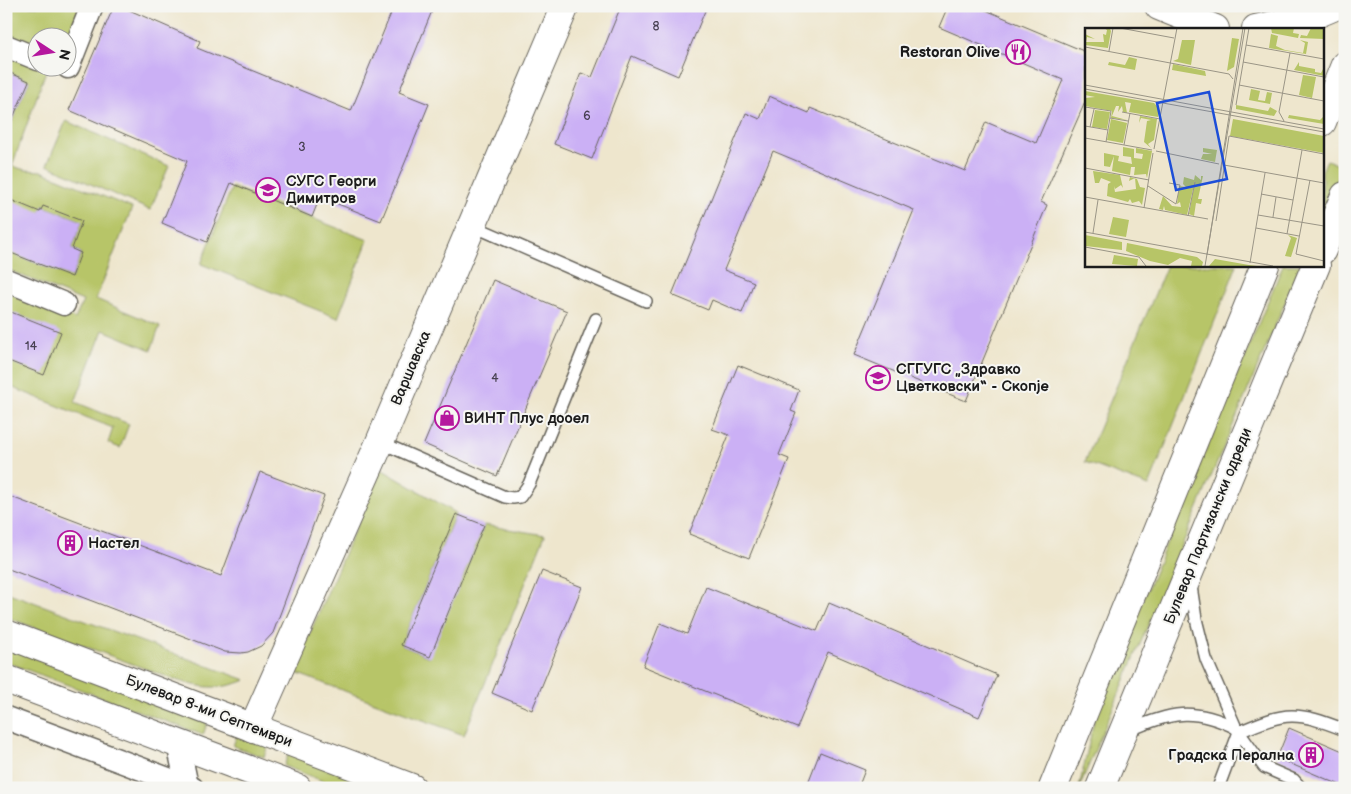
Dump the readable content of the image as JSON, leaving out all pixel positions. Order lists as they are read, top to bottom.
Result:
{
  "streets": {
    "street": ["Варшавска", "Булевар Партизански одреди", "Булевар 8-ми Септември"]
  },
  "crossings": [
    ["Варшавска", "Булевар 8-ми Септември"]
  ],
  "places": {
    "restaurant": ["Restoran Olive"],
    "school or university": ["СУГС Георги Димитров", "СГГУГС „Здравко Цветковски“ - Скопје"],
    "shop": ["ВИНТ Плус дооел"],
    "building": ["Настел", "Градска Перална"]
  },
  "house_numbers": [
    "8",
    "6",
    "3",
    "14",
    "4"
  ],
  "north": "right"
}
